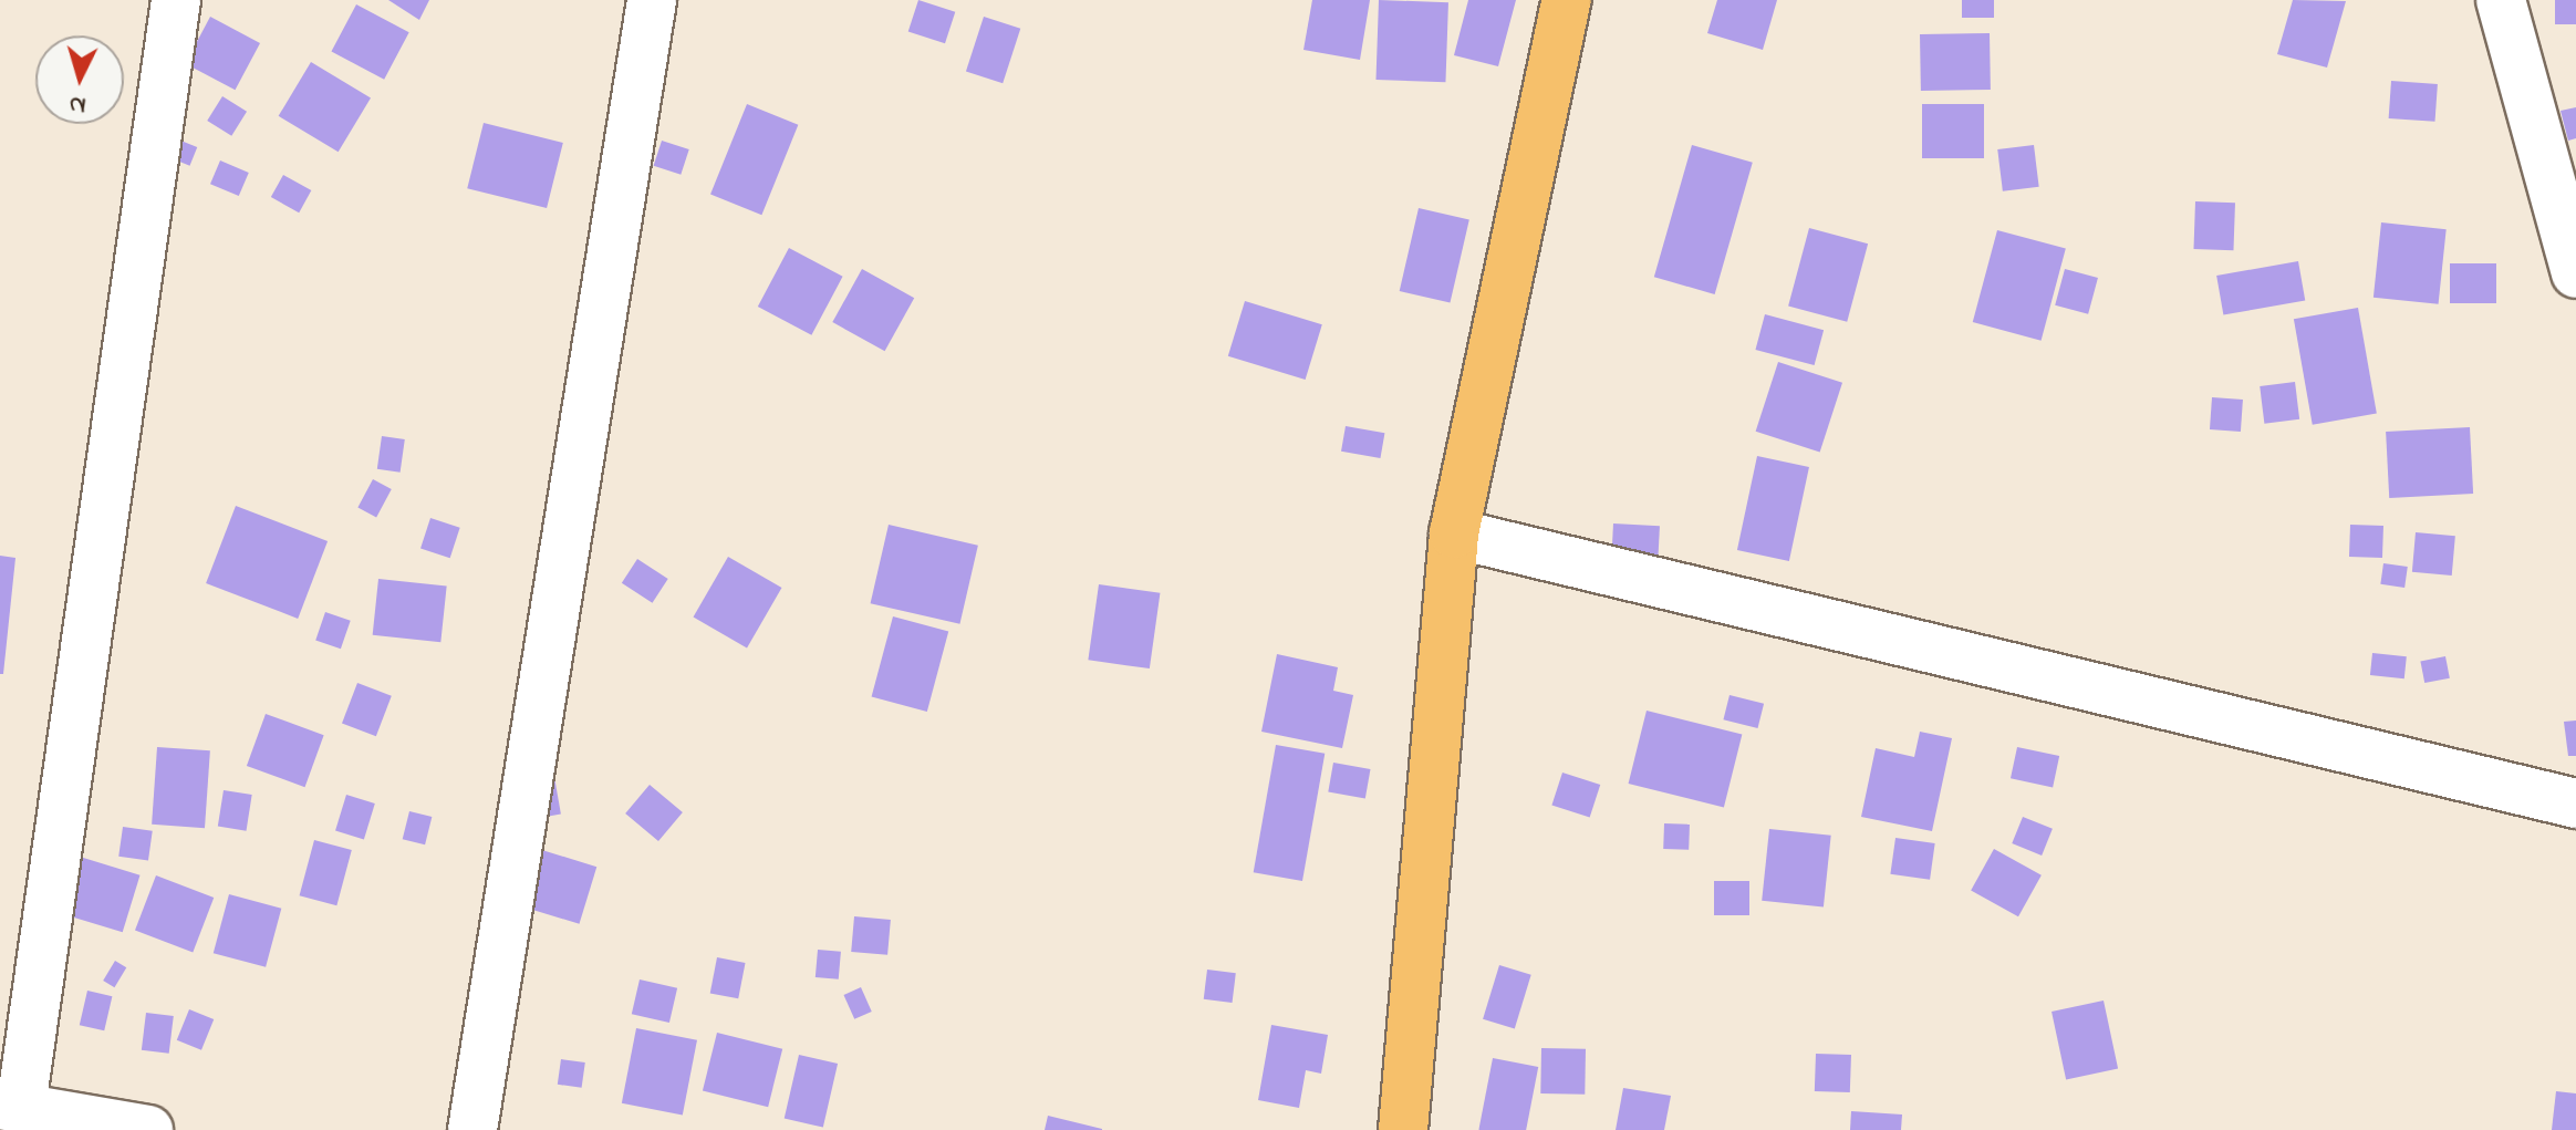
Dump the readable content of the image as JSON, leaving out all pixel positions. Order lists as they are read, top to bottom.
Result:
{
  "north": "bottom"
}
